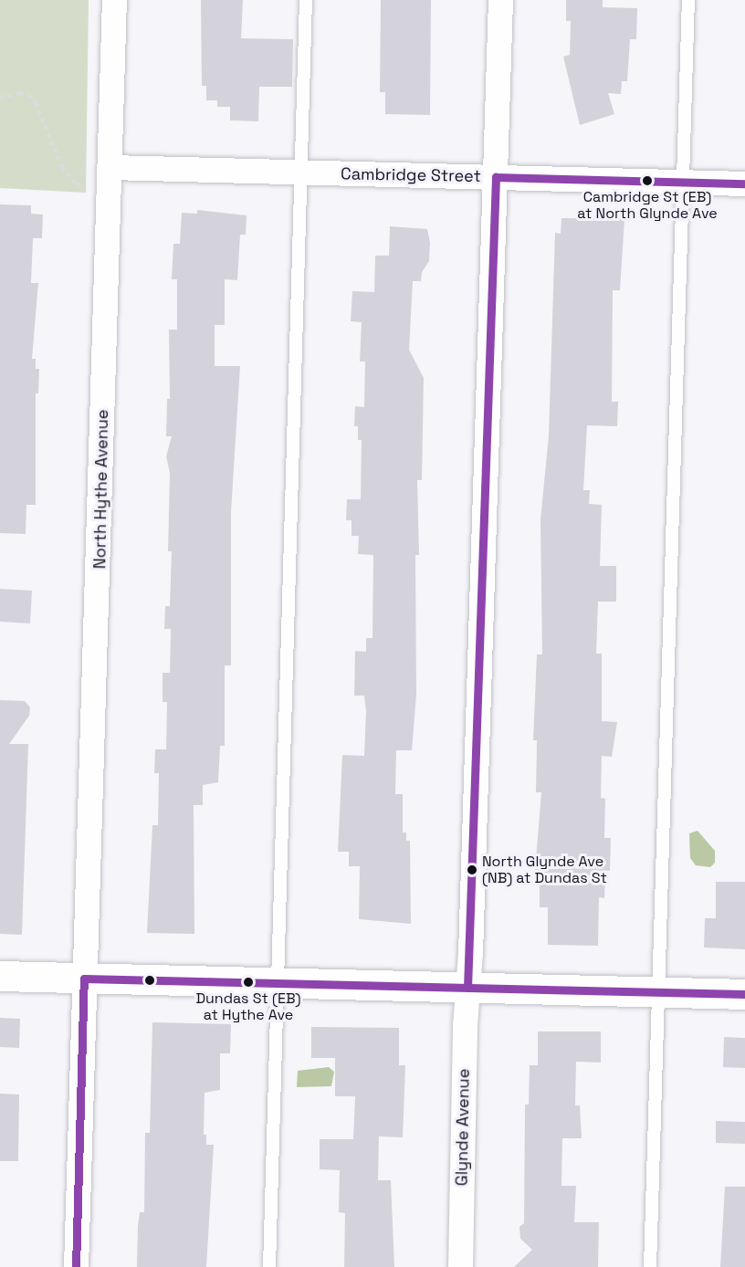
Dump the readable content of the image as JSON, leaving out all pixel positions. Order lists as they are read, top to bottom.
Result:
{
  "streets": {
    "street": ["Cambridge Street", "North Hythe Avenue", "Glynde Avenue"]
  },
  "crossings": [
    ["Cambridge Street", "North Hythe Avenue"],
    ["Cambridge Street", "Glynde Avenue"]
  ],
  "places": ["Cambridge St (EB) at North Glynde Ave", "North Glynde Ave (NB) at Dundas St", "Dundas St (EB) at Hythe Ave"]
}
